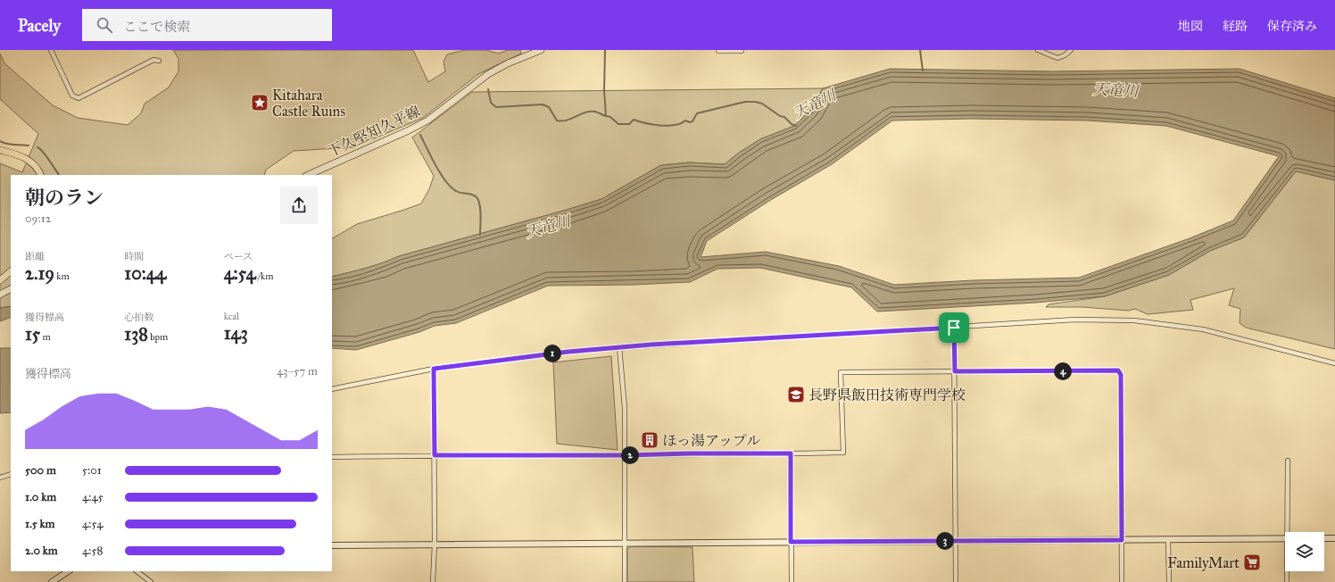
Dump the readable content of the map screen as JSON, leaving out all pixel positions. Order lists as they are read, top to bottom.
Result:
{
  "streets": {
    "main road": ["下久堅知久平線"]
  },
  "water": ["天竜川"],
  "places": {
    "place": ["Kitahara Castle Ruins"],
    "school or university": ["長野県飯田技術専門学校"],
    "building": ["ほっ湯アップル"],
    "supermarket": ["FamilyMart"]
  },
  "page": {
    "header": "Pacely",
    "search": "ここで検索",
    "nav": ["地図", "経路", "保存済み"],
    "heading": ["朝のラン", "09:12"],
    "stats": [
      ["距離", "2.19 km"],
      ["時間", "10:44"],
      ["ペース", "4:54 /km"],
      ["獲得標高", "15 m"],
      ["心拍数", "138 bpm"],
      ["kcal", "143"]
    ],
    "pins": [
      "1",
      "4",
      "2",
      "3"
    ],
    "chart": ["獲得標高", "43–57 m"],
    "list": [
      {
        "name": "500 m",
        "note": "5:01"
      },
      {
        "name": "1.0 km",
        "note": "4:45"
      },
      {
        "name": "1.5 km",
        "note": "4:54"
      },
      {
        "name": "2.0 km",
        "note": "4:58"
      }
    ]
  }
}
